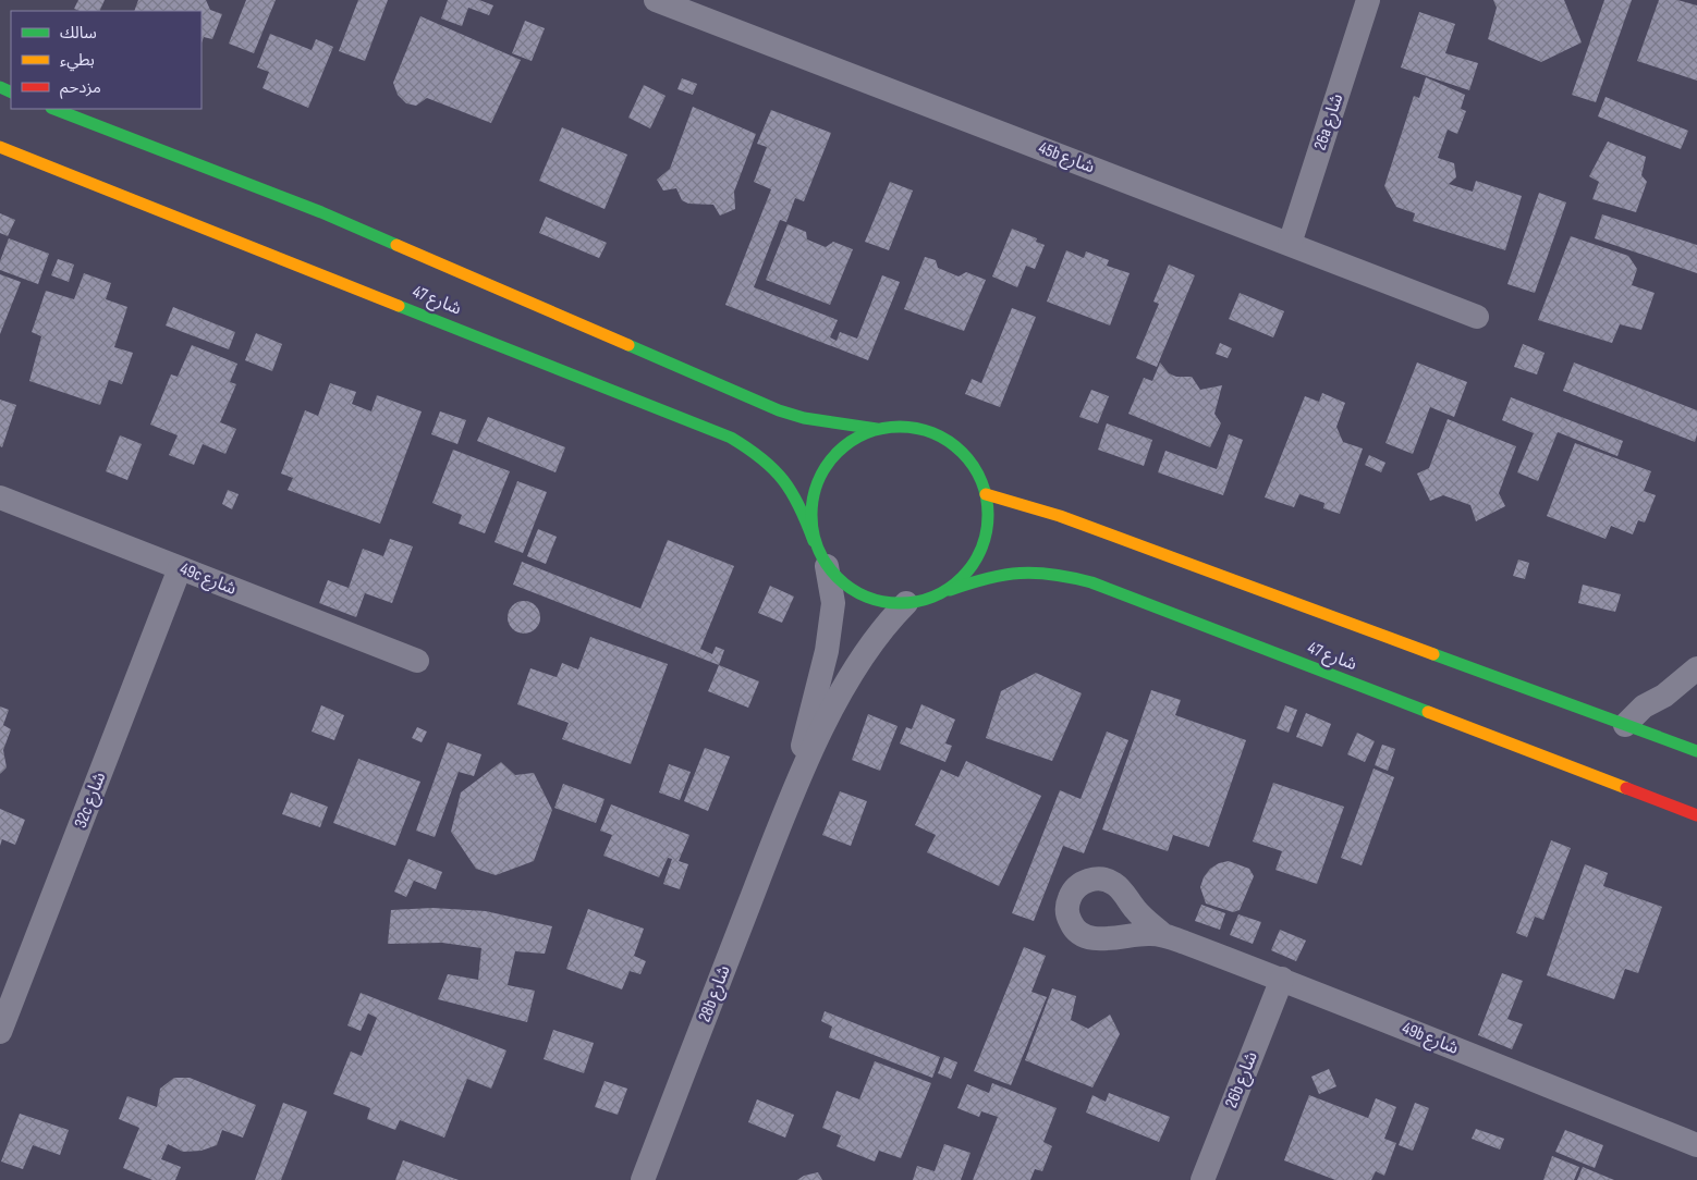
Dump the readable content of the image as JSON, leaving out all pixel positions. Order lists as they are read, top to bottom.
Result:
{
  "streets": {
    "street": [
      "26a شارع",
      "45b شارع",
      "شارع 47",
      "49c شارع",
      "32c شارع",
      "28b شارع",
      "49b شارع",
      "26b شارع"
    ]
  },
  "crossings": [
    ["26a شارع", "45b شارع"],
    ["شارع 47", "28b شارع"],
    ["49c شارع", "32c شارع"],
    ["49b شارع", "26b شارع"]
  ],
  "legend": ["سالك", "بطيء", "مزدحم"]
}
